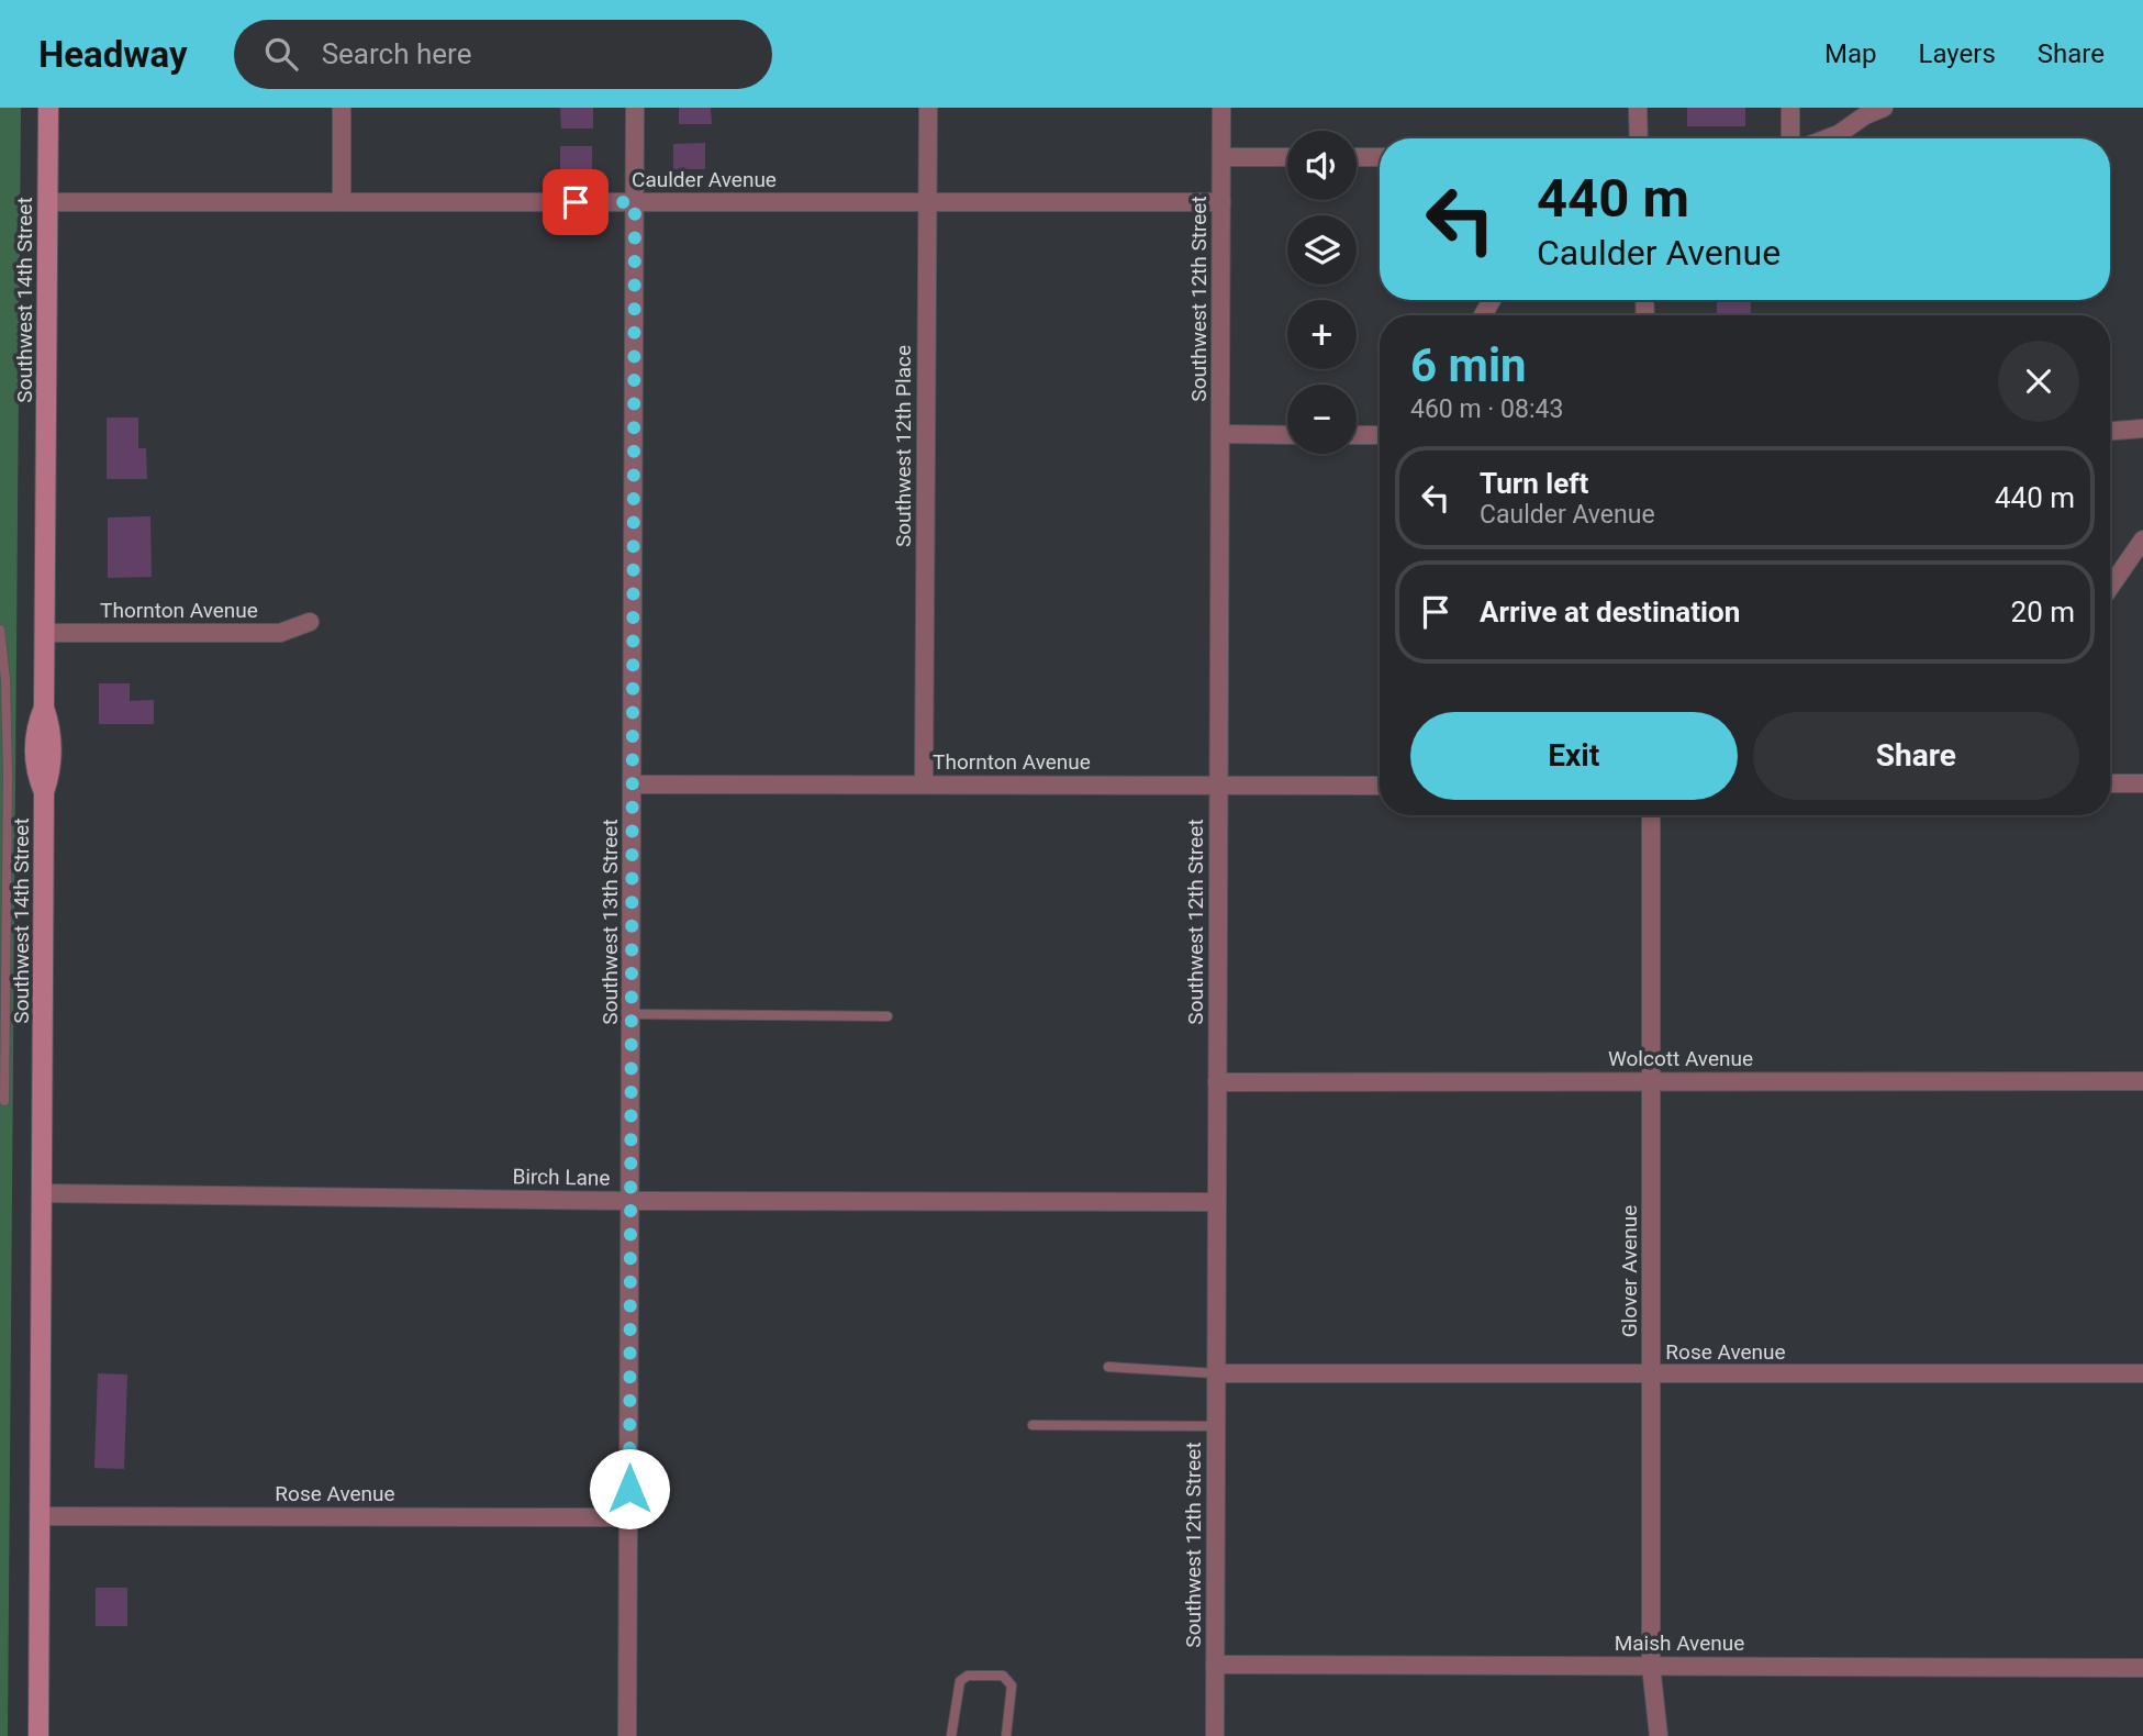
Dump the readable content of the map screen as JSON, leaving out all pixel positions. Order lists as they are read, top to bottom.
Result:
{
  "streets": {
    "street": [
      "Caulder Avenue",
      "Southwest 12th Street",
      "Southwest 14th Street",
      "Southwest 12th Place",
      "Thornton Avenue",
      "Southwest 13th Street",
      "Wolcott Avenue",
      "Birch Lane",
      "Glover Avenue",
      "Rose Avenue",
      "Maish Avenue"
    ]
  },
  "crossings": [
    ["Caulder Avenue", "Southwest 12th Street"],
    ["Caulder Avenue", "Southwest 14th Street"],
    ["Caulder Avenue", "Southwest 12th Place"],
    ["Caulder Avenue", "Southwest 13th Street"],
    ["Southwest 12th Street", "Thornton Avenue"],
    ["Southwest 12th Street", "Wolcott Avenue"],
    ["Southwest 12th Street", "Birch Lane"],
    ["Southwest 12th Street", "Rose Avenue"],
    ["Southwest 12th Street", "Maish Avenue"],
    ["Southwest 14th Street", "Thornton Avenue"],
    ["Southwest 14th Street", "Birch Lane"],
    ["Southwest 14th Street", "Rose Avenue"],
    ["Southwest 12th Place", "Thornton Avenue"],
    ["Thornton Avenue", "Southwest 13th Street"],
    ["Southwest 13th Street", "Birch Lane"],
    ["Southwest 13th Street", "Rose Avenue"],
    ["Wolcott Avenue", "Glover Avenue"],
    ["Glover Avenue", "Rose Avenue"],
    ["Glover Avenue", "Maish Avenue"]
  ],
  "page": {
    "header": "Headway",
    "search": "Search here",
    "nav": ["Map", "Layers", "Share"],
    "map_buttons": ["+", "−"],
    "turn": ["440 m", "Caulder Avenue"],
    "heading": ["6 min", "460 m · 08:43"],
    "list": [
      {
        "name": "Turn left",
        "note": "Caulder Avenue",
        "value": "440 m"
      },
      {
        "name": "Arrive at destination",
        "value": "20 m"
      }
    ],
    "buttons": ["Exit", "Share"]
  }
}
